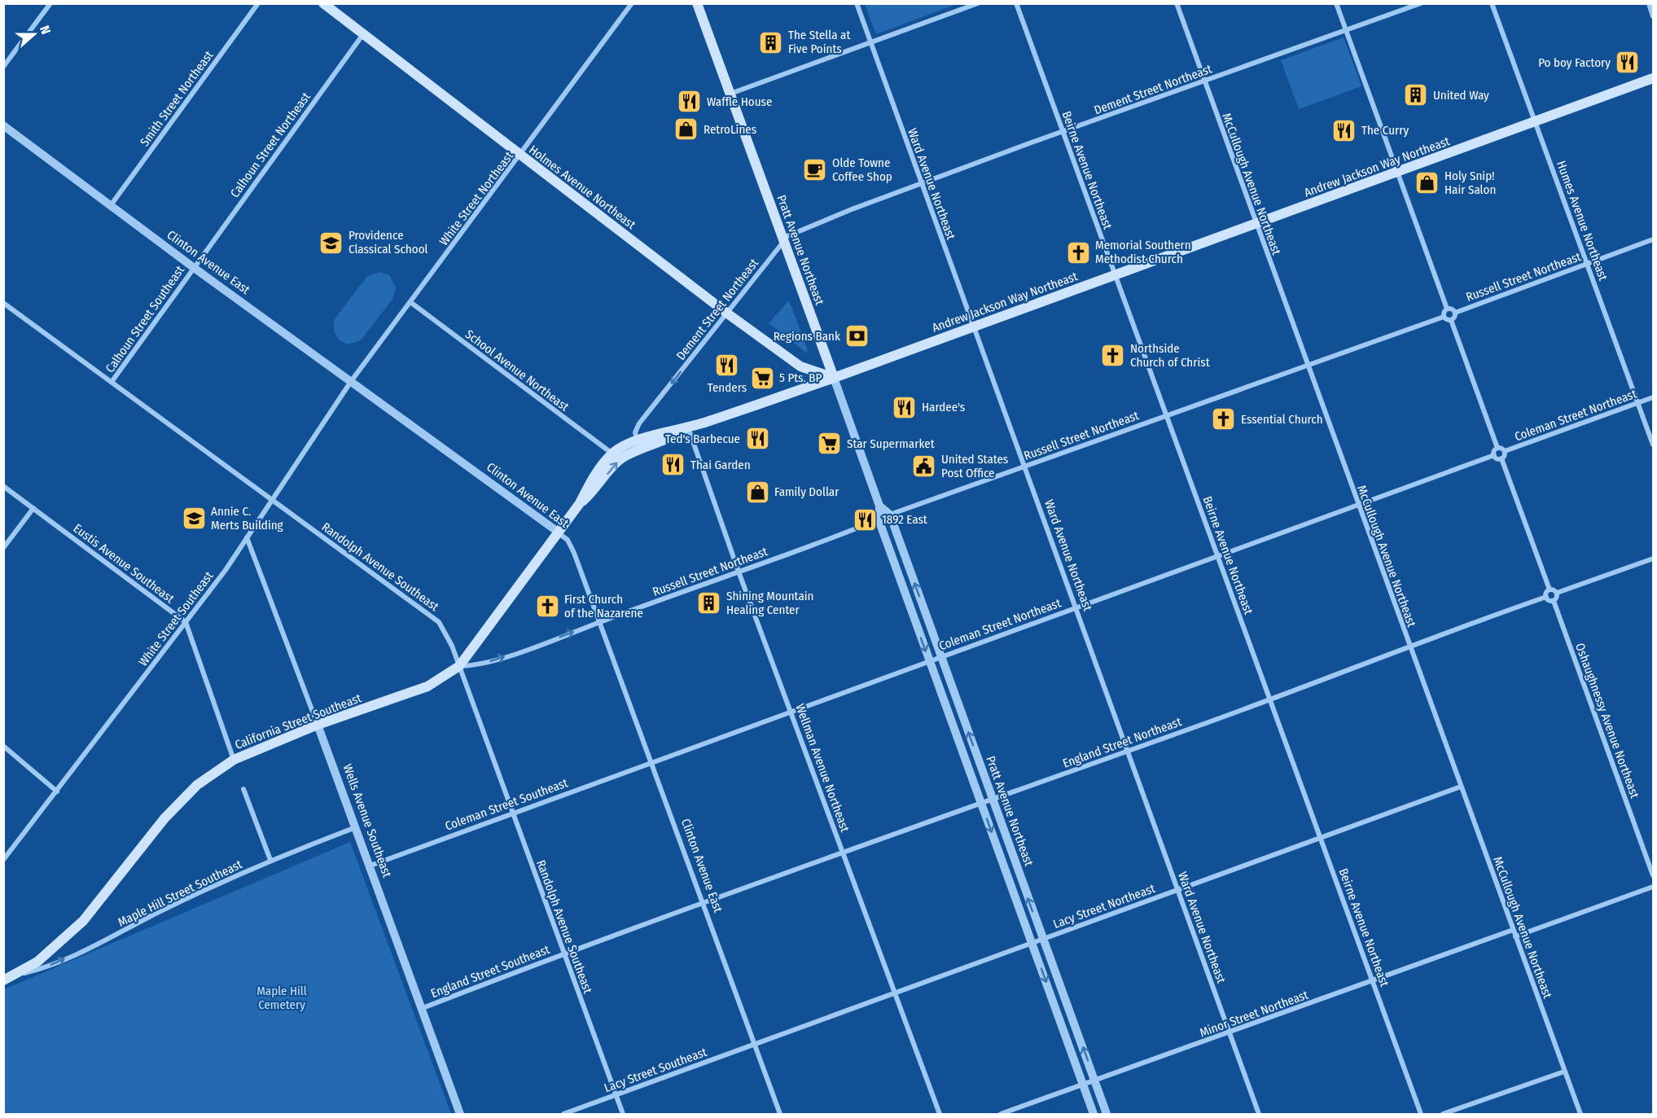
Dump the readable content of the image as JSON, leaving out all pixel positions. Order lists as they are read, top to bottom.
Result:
{
  "streets": {
    "main road": [
      "Andrew Jackson Way Northeast",
      "Holmes Avenue Northeast",
      "Pratt Avenue Northeast",
      "California Street Southeast"
    ],
    "street": [
      "Dement Street Northeast",
      "Smith Street Northeast",
      "Calhoun Street Northeast",
      "Beirne Avenue Northeast",
      "Ward Avenue Northeast",
      "McCullough Avenue Northeast",
      "White Street Northeast",
      "Humes Avenue Northeast",
      "Clinton Avenue East",
      "Russell Street Northeast",
      "Calhoun Street Southeast",
      "School Avenue Northeast",
      "Coleman Street Northeast",
      "Eustis Avenue Southeast",
      "Randolph Avenue Southeast",
      "White Street Southeast",
      "Oshaughnessy Avenue Northeast",
      "England Street Northeast",
      "Wellman Avenue Northeast",
      "Coleman Street Southeast",
      "Wells Avenue Southeast",
      "Maple Hill Street Southeast",
      "Lacy Street Northeast",
      "England Street Southeast",
      "Minor Street Northeast",
      "Lacy Street Southeast"
    ]
  },
  "crossings": [
    ["Dement Street Northeast", "Andrew Jackson Way Northeast"],
    ["Dement Street Northeast", "Beirne Avenue Northeast"],
    ["Dement Street Northeast", "Ward Avenue Northeast"],
    ["Dement Street Northeast", "McCullough Avenue Northeast"],
    ["Dement Street Northeast", "Holmes Avenue Northeast"],
    ["Dement Street Northeast", "Pratt Avenue Northeast"],
    ["Smith Street Northeast", "Clinton Avenue East"],
    ["Calhoun Street Northeast", "Holmes Avenue Northeast"],
    ["Calhoun Street Northeast", "Clinton Avenue East"],
    ["Calhoun Street Northeast", "Calhoun Street Southeast"],
    ["Andrew Jackson Way Northeast", "Beirne Avenue Northeast"],
    ["Andrew Jackson Way Northeast", "Ward Avenue Northeast"],
    ["Andrew Jackson Way Northeast", "McCullough Avenue Northeast"],
    ["Andrew Jackson Way Northeast", "Holmes Avenue Northeast"],
    ["Andrew Jackson Way Northeast", "Humes Avenue Northeast"],
    ["Andrew Jackson Way Northeast", "Pratt Avenue Northeast"],
    ["Andrew Jackson Way Northeast", "School Avenue Northeast"],
    ["Andrew Jackson Way Northeast", "Wellman Avenue Northeast"],
    ["Beirne Avenue Northeast", "Russell Street Northeast"],
    ["Beirne Avenue Northeast", "Coleman Street Northeast"],
    ["Beirne Avenue Northeast", "England Street Northeast"],
    ["Beirne Avenue Northeast", "Lacy Street Northeast"],
    ["Beirne Avenue Northeast", "Minor Street Northeast"],
    ["Ward Avenue Northeast", "Russell Street Northeast"],
    ["Ward Avenue Northeast", "Coleman Street Northeast"],
    ["Ward Avenue Northeast", "England Street Northeast"],
    ["Ward Avenue Northeast", "Lacy Street Northeast"],
    ["Ward Avenue Northeast", "Minor Street Northeast"],
    ["McCullough Avenue Northeast", "Russell Street Northeast"],
    ["McCullough Avenue Northeast", "Coleman Street Northeast"],
    ["McCullough Avenue Northeast", "England Street Northeast"],
    ["McCullough Avenue Northeast", "Lacy Street Northeast"],
    ["McCullough Avenue Northeast", "Minor Street Northeast"],
    ["Holmes Avenue Northeast", "White Street Northeast"],
    ["Holmes Avenue Northeast", "Pratt Avenue Northeast"],
    ["White Street Northeast", "Clinton Avenue East"],
    ["White Street Northeast", "School Avenue Northeast"],
    ["White Street Northeast", "White Street Southeast"],
    ["Humes Avenue Northeast", "Russell Street Northeast"],
    ["Humes Avenue Northeast", "Coleman Street Northeast"],
    ["Pratt Avenue Northeast", "Russell Street Northeast"],
    ["Pratt Avenue Northeast", "Coleman Street Northeast"],
    ["Pratt Avenue Northeast", "England Street Northeast"],
    ["Pratt Avenue Northeast", "Lacy Street Northeast"],
    ["Pratt Avenue Northeast", "Minor Street Northeast"],
    ["Clinton Avenue East", "Russell Street Northeast"],
    ["Clinton Avenue East", "Calhoun Street Southeast"],
    ["Clinton Avenue East", "Coleman Street Northeast"],
    ["Clinton Avenue East", "White Street Southeast"],
    ["Clinton Avenue East", "California Street Southeast"],
    ["Clinton Avenue East", "England Street Northeast"],
    ["Clinton Avenue East", "Coleman Street Southeast"],
    ["Clinton Avenue East", "Lacy Street Northeast"],
    ["Clinton Avenue East", "England Street Southeast"],
    ["Clinton Avenue East", "Lacy Street Southeast"],
    ["Russell Street Northeast", "Randolph Avenue Southeast"],
    ["Russell Street Northeast", "California Street Southeast"],
    ["Russell Street Northeast", "Wellman Avenue Northeast"],
    ["Calhoun Street Southeast", "Randolph Avenue Southeast"],
    ["Coleman Street Northeast", "Wellman Avenue Northeast"],
    ["Coleman Street Northeast", "Coleman Street Southeast"],
    ["Eustis Avenue Southeast", "White Street Southeast"],
    ["Randolph Avenue Southeast", "White Street Southeast"],
    ["Randolph Avenue Southeast", "California Street Southeast"],
    ["Randolph Avenue Southeast", "Coleman Street Southeast"],
    ["Randolph Avenue Southeast", "England Street Southeast"],
    ["Randolph Avenue Southeast", "Lacy Street Southeast"],
    ["White Street Southeast", "Wells Avenue Southeast"],
    ["Oshaughnessy Avenue Northeast", "England Street Northeast"],
    ["California Street Southeast", "Wells Avenue Southeast"],
    ["California Street Southeast", "Maple Hill Street Southeast"],
    ["England Street Northeast", "Wellman Avenue Northeast"],
    ["England Street Northeast", "England Street Southeast"],
    ["Wellman Avenue Northeast", "Lacy Street Northeast"],
    ["Coleman Street Southeast", "Wells Avenue Southeast"],
    ["Wells Avenue Southeast", "Maple Hill Street Southeast"],
    ["Wells Avenue Southeast", "England Street Southeast"],
    ["Lacy Street Northeast", "Lacy Street Southeast"]
  ],
  "one_way": ["Maple Hill Street Southeast"],
  "parks": ["Maple Hill Cemetery"],
  "places": {
    "building": ["The Stella at Five Points", "United Way", "Shining Mountain Healing Center"],
    "restaurant": [
      "Po boy Factory",
      "Waffle House",
      "The Curry",
      "Tenders",
      "Hardee's",
      "Ted's Barbecue",
      "Thai Garden",
      "1892 East"
    ],
    "shop": ["RetroLines", "Holy Snip! Hair Salon", "Family Dollar"],
    "cafe": ["Olde Towne Coffee Shop"],
    "school or university": ["Providence Classical School", "Annie C. Merts Building"],
    "church": [
      "Memorial Southern Methodist Church",
      "Northside Church of Christ",
      "Essential Church",
      "First Church of the Nazarene"
    ],
    "bank": ["Regions Bank"],
    "supermarket": ["5 Pts. BP", "Star Supermarket"],
    "public building": ["United States Post Office"]
  },
  "north": "right"
}
